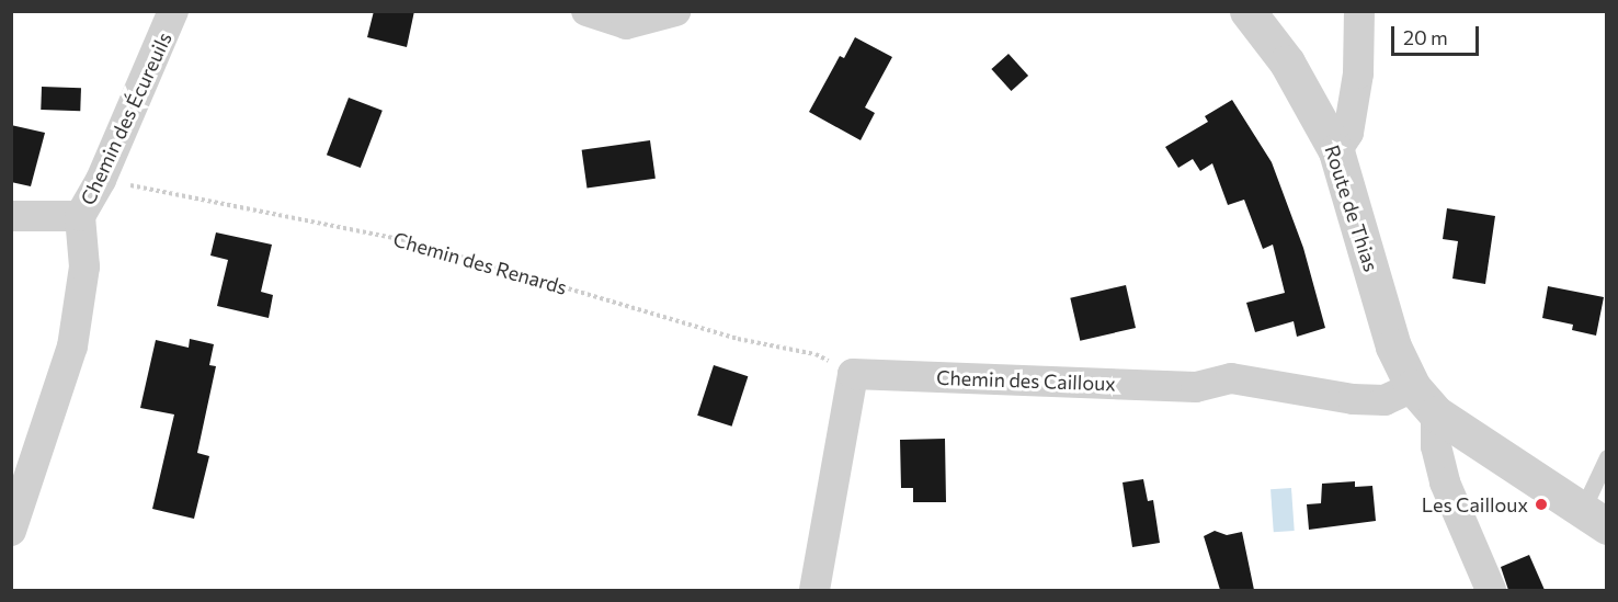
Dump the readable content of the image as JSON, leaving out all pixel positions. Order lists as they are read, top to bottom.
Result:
{
  "streets": {
    "street": ["Chemin des Écureuils", "Route de Thias", "Chemin des Cailloux"],
    "path": ["Chemin des Renards"]
  },
  "crossings": [
    ["Chemin des Écureuils", "Chemin des Renards"],
    ["Route de Thias", "Chemin des Cailloux"],
    ["Chemin des Renards", "Chemin des Cailloux"]
  ],
  "places": ["Les Cailloux"],
  "scale_bar": "20 m"
}
